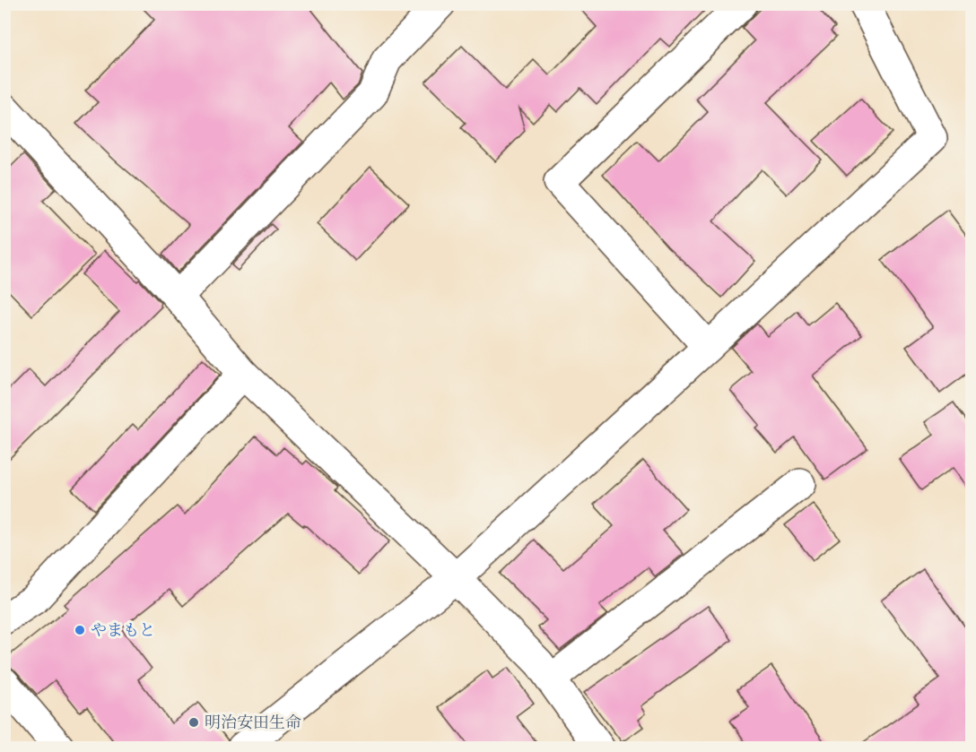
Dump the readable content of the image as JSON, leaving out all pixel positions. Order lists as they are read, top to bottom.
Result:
{
  "places": ["やまもと", "明治安田生命"]
}
